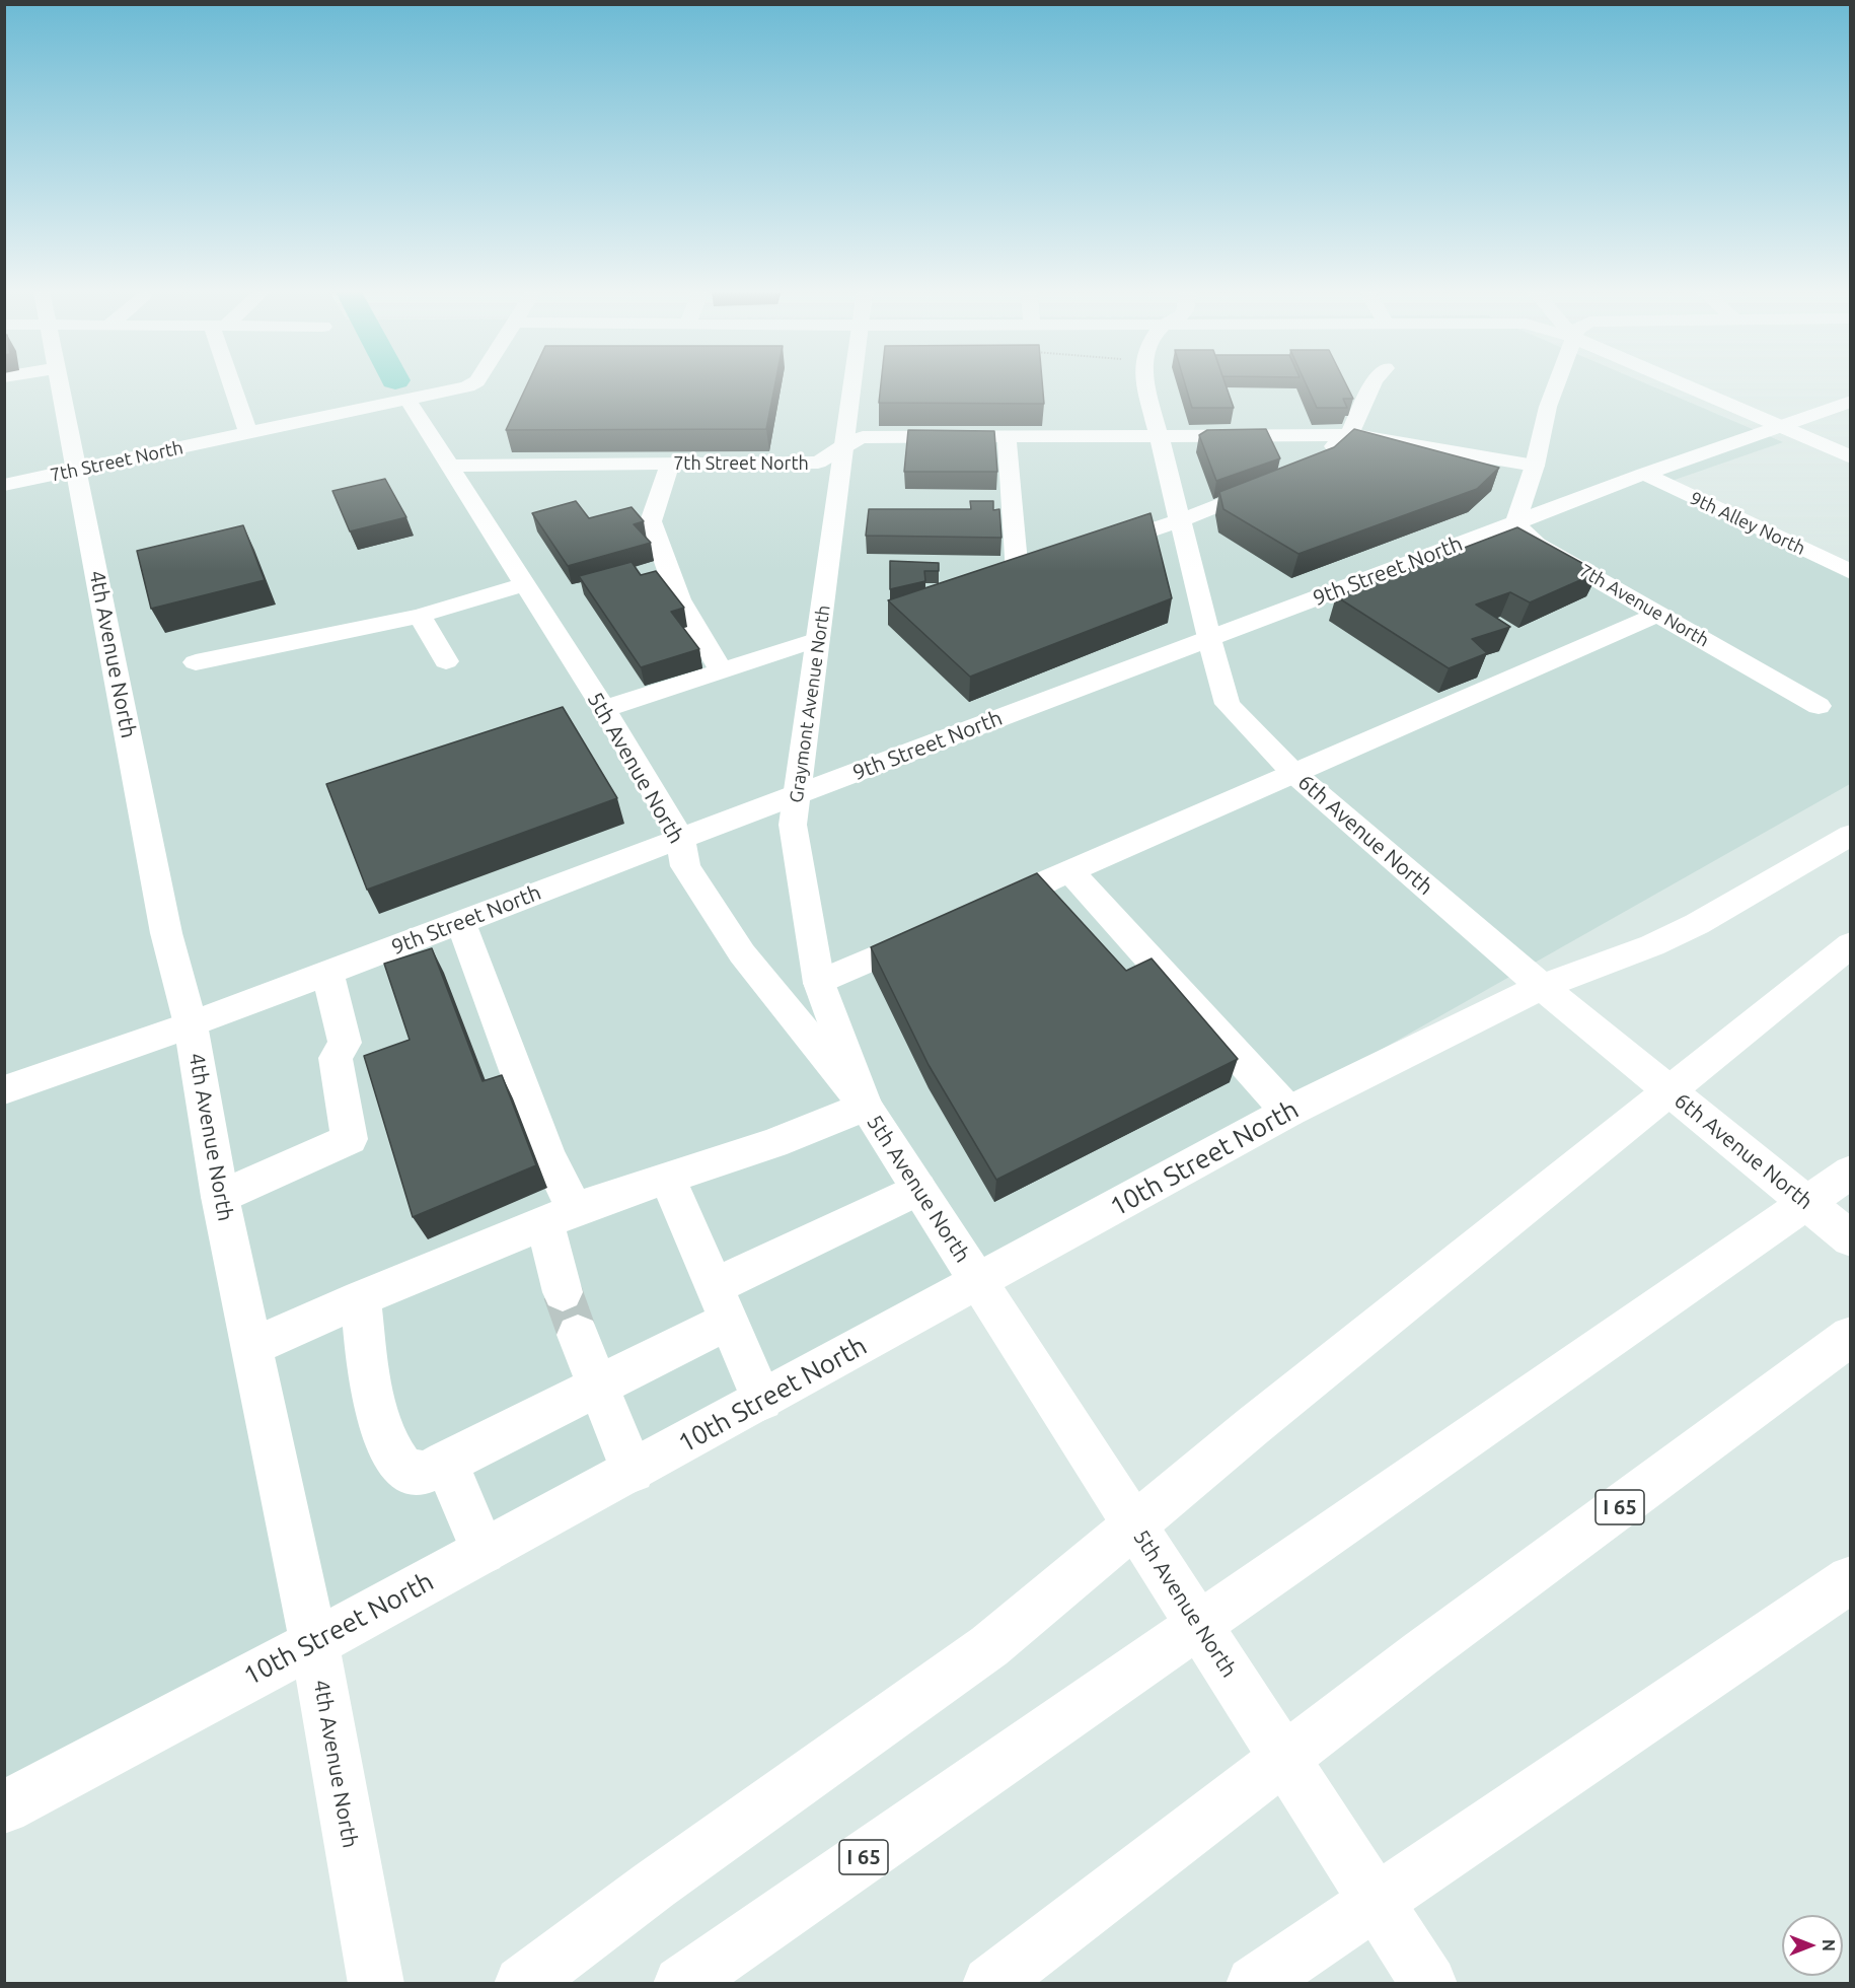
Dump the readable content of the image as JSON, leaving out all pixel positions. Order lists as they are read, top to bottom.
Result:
{
  "streets": {
    "main road": [
      "7th Street North",
      "9th Alley North",
      "9th Street North",
      "7th Avenue North",
      "4th Avenue North",
      "Graymont Avenue North",
      "5th Avenue North",
      "6th Avenue North",
      "10th Street North",
      "I 65"
    ]
  },
  "crossings": [
    ["7th Street North", "4th Avenue North"],
    ["7th Street North", "Graymont Avenue North"],
    ["7th Street North", "5th Avenue North"],
    ["7th Street North", "6th Avenue North"],
    ["9th Alley North", "9th Street North"],
    ["9th Street North", "7th Avenue North"],
    ["9th Street North", "4th Avenue North"],
    ["9th Street North", "Graymont Avenue North"],
    ["9th Street North", "5th Avenue North"],
    ["9th Street North", "6th Avenue North"],
    ["4th Avenue North", "10th Street North"],
    ["Graymont Avenue North", "5th Avenue North"],
    ["5th Avenue North", "10th Street North"],
    ["6th Avenue North", "10th Street North"]
  ],
  "north": "right"
}
